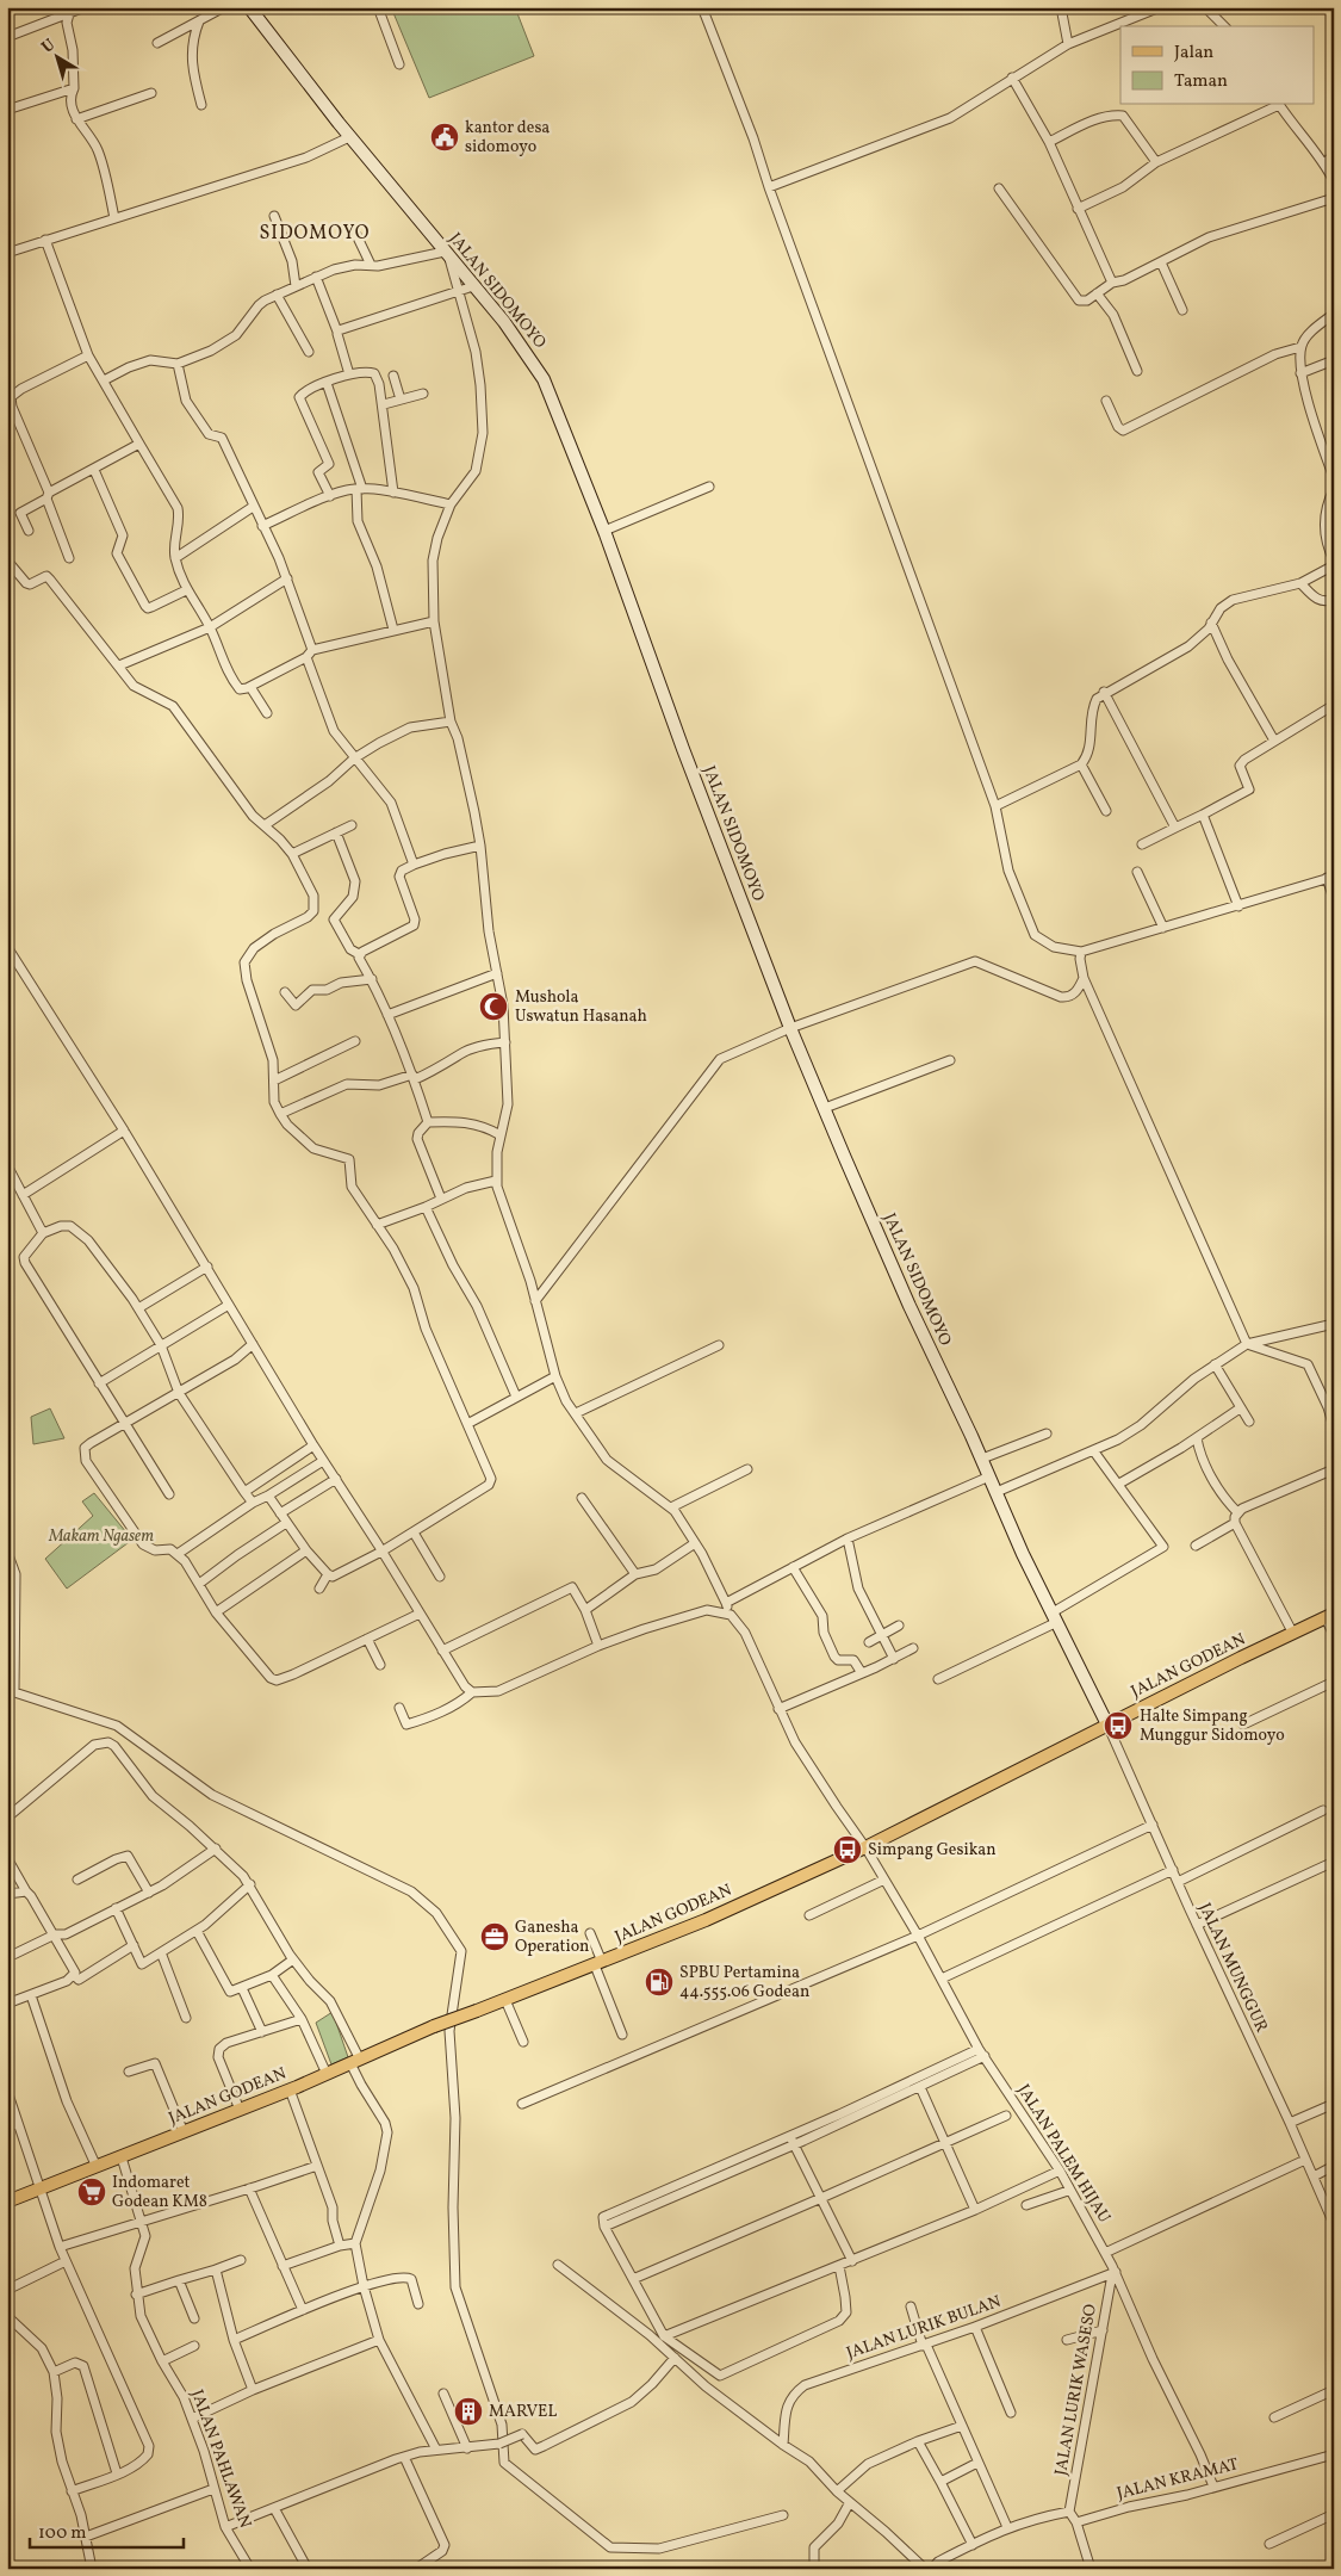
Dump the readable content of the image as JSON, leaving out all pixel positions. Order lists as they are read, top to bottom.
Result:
{
  "streets": {
    "main road": ["JALAN SIDOMOYO", "JALAN GODEAN"],
    "street": [
      "JALAN MUNGGUR",
      "JALAN PALEM HIJAU",
      "JALAN LURIK BULAN",
      "JALAN LURIK WASESO",
      "JALAN PAHLAWAN",
      "JALAN KRAMAT"
    ]
  },
  "crossings": [
    ["JALAN SIDOMOYO", "JALAN GODEAN"],
    ["JALAN SIDOMOYO", "JALAN MUNGGUR"],
    ["JALAN GODEAN", "JALAN MUNGGUR"],
    ["JALAN GODEAN", "JALAN PALEM HIJAU"],
    ["JALAN GODEAN", "JALAN PAHLAWAN"],
    ["JALAN PALEM HIJAU", "JALAN LURIK BULAN"],
    ["JALAN PALEM HIJAU", "JALAN LURIK WASESO"],
    ["JALAN PALEM HIJAU", "JALAN KRAMAT"],
    ["JALAN LURIK BULAN", "JALAN LURIK WASESO"]
  ],
  "districts": ["SIDOMOYO"],
  "parks": ["Makam Ngasem"],
  "places": {
    "public building": ["kantor desa sidomoyo"],
    "mosque": ["Mushola Uswatun Hasanah"],
    "bus stop": ["Halte Simpang Munggur Sidomoyo", "Simpang Gesikan"],
    "office": ["Ganesha Operation"],
    "fuel station": ["SPBU Pertamina 44.555.06 Godean"],
    "supermarket": ["Indomaret Godean KM8"],
    "building": ["MARVEL"]
  },
  "legend": ["Jalan", "Taman"],
  "scale_bar": "100 m",
  "north": "top left"
}
